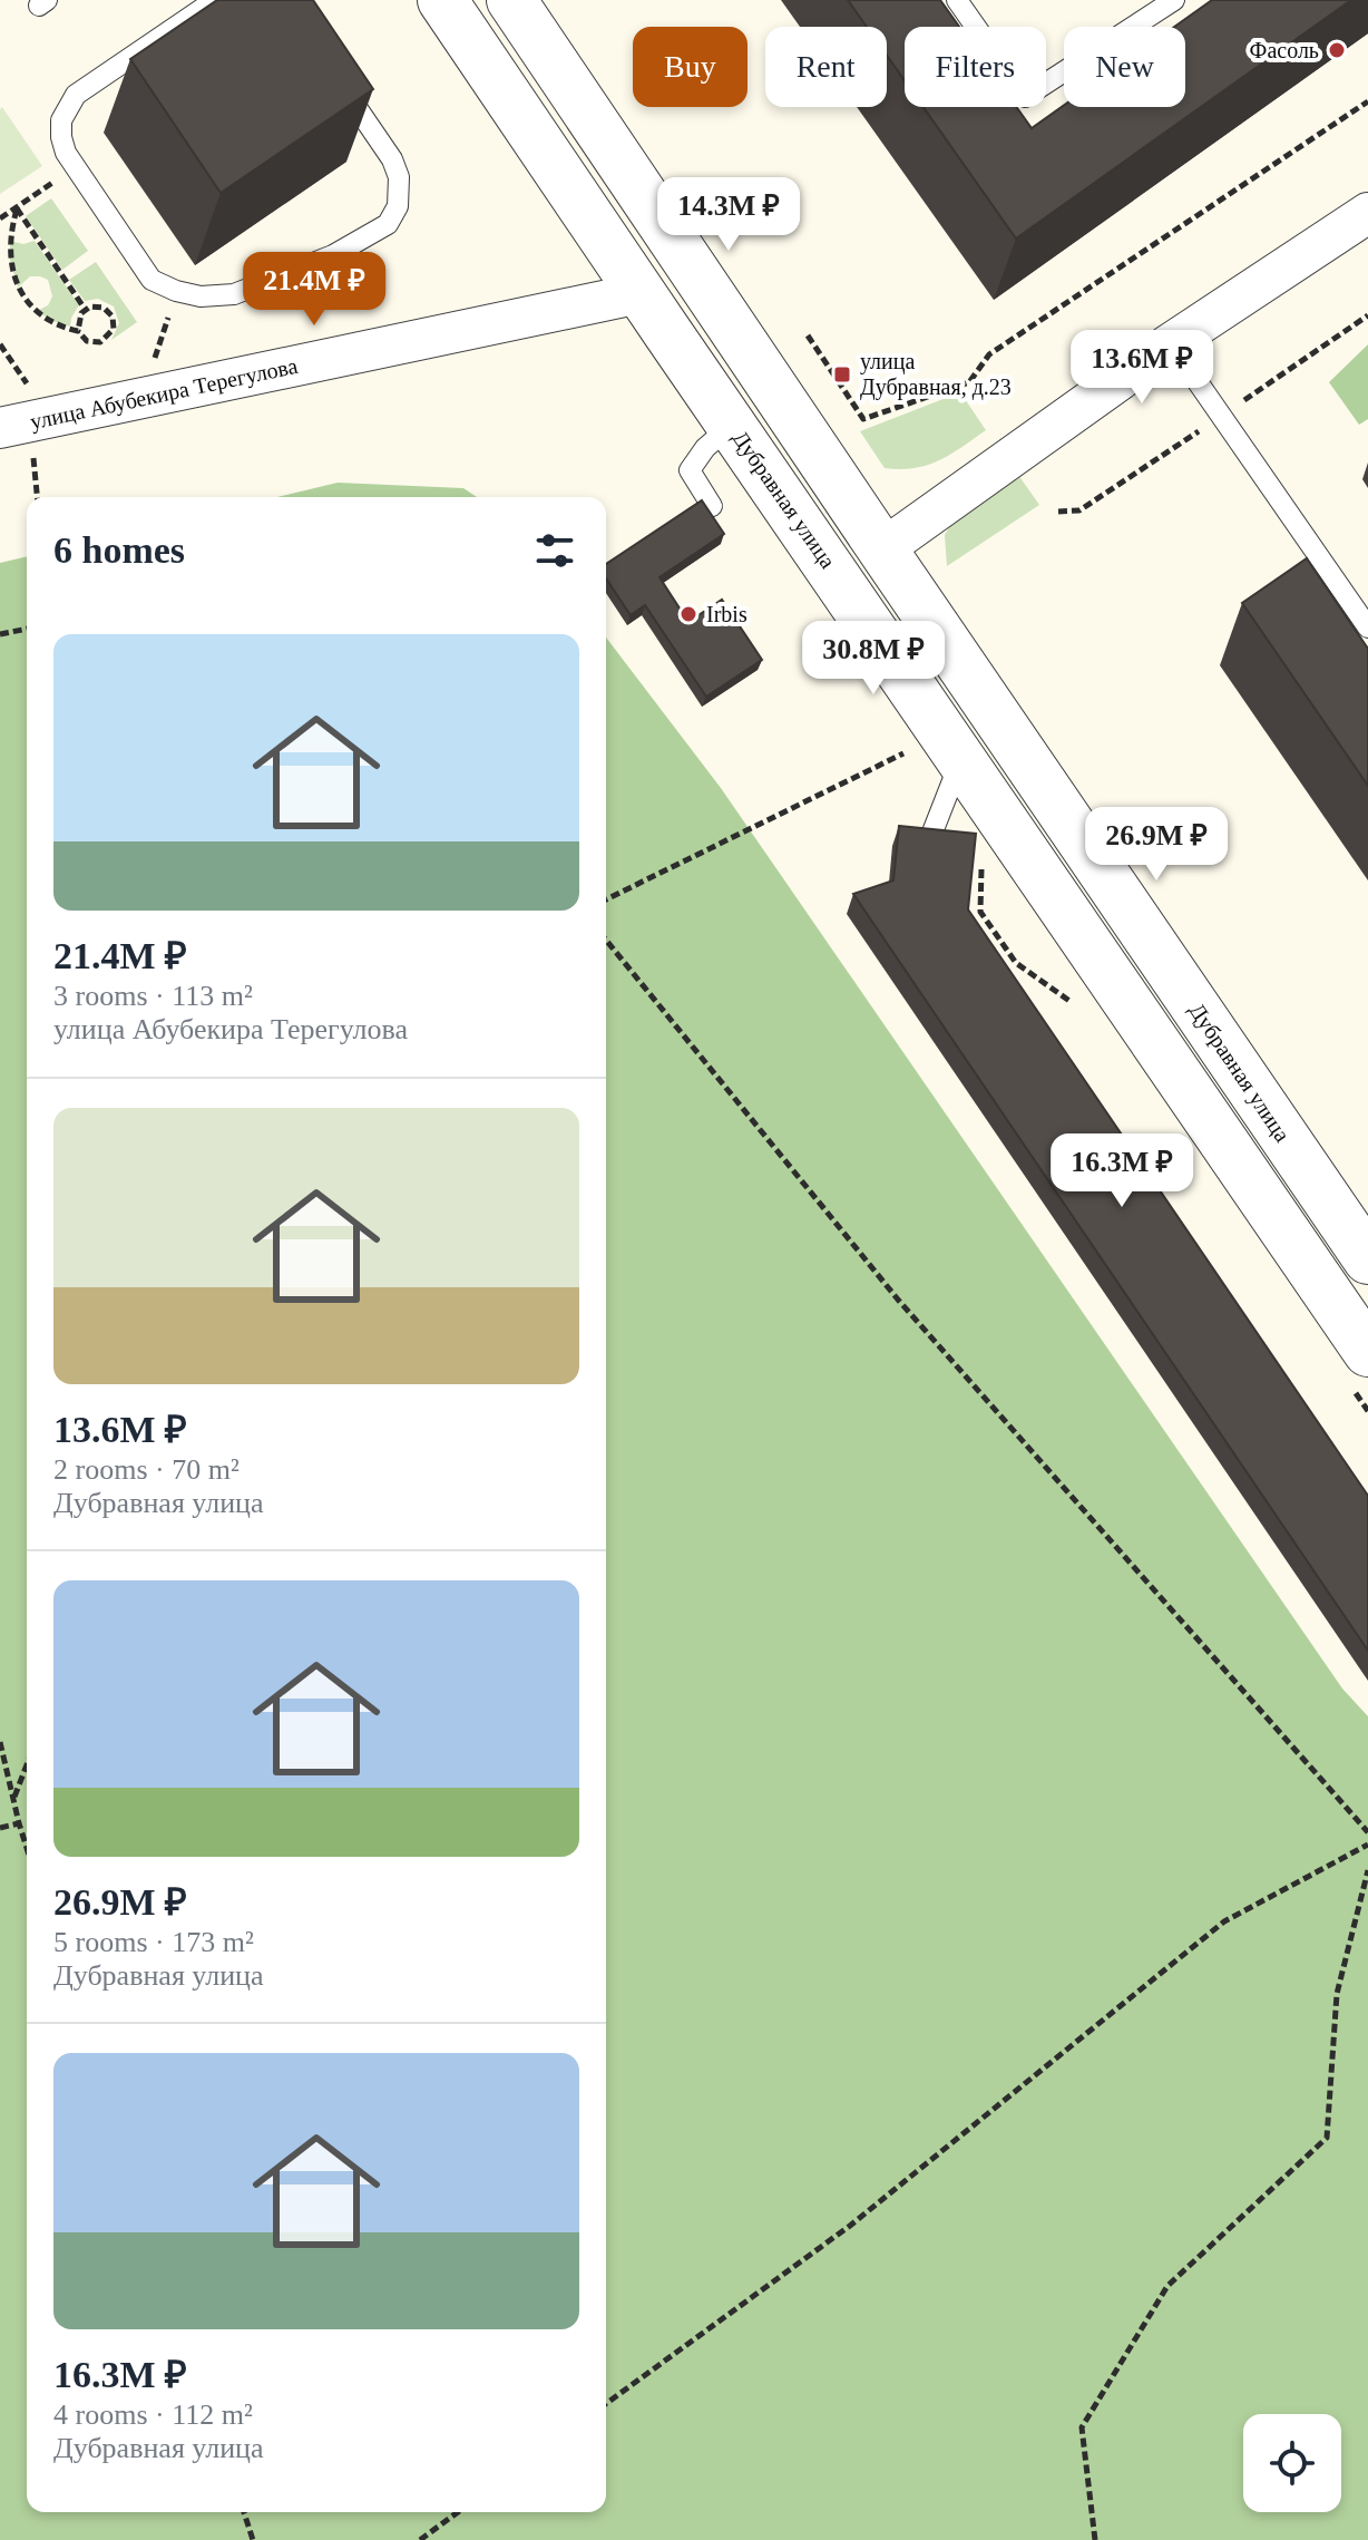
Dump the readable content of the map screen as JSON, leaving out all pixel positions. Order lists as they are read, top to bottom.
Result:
{
  "streets": {
    "street": ["улица Абубекира Терегулова", "Дубравная улица"]
  },
  "crossings": [
    ["улица Абубекира Терегулова", "Дубравная улица"]
  ],
  "places": {
    "other": ["Фасоль", "Irbis"],
    "transit": ["улица Дубравная, д.23"]
  },
  "page": {
    "chip": [
      "Buy",
      "Rent",
      "Filters",
      "New"
    ],
    "price": [
      "14.3M ₽",
      "21.4M ₽",
      "13.6M ₽",
      "30.8M ₽",
      "26.9M ₽",
      "16.3M ₽"
    ],
    "heading": "6 homes",
    "list": [
      {
        "name": "21.4M ₽",
        "note": "3 rooms · 113 m² · улица Абубекира Терегулова"
      },
      {
        "name": "13.6M ₽",
        "note": "2 rooms · 70 m² · Дубравная улица"
      },
      {
        "name": "26.9M ₽",
        "note": "5 rooms · 173 m² · Дубравная улица"
      },
      {
        "name": "16.3M ₽",
        "note": "4 rooms · 112 m² · Дубравная улица"
      }
    ]
  }
}
